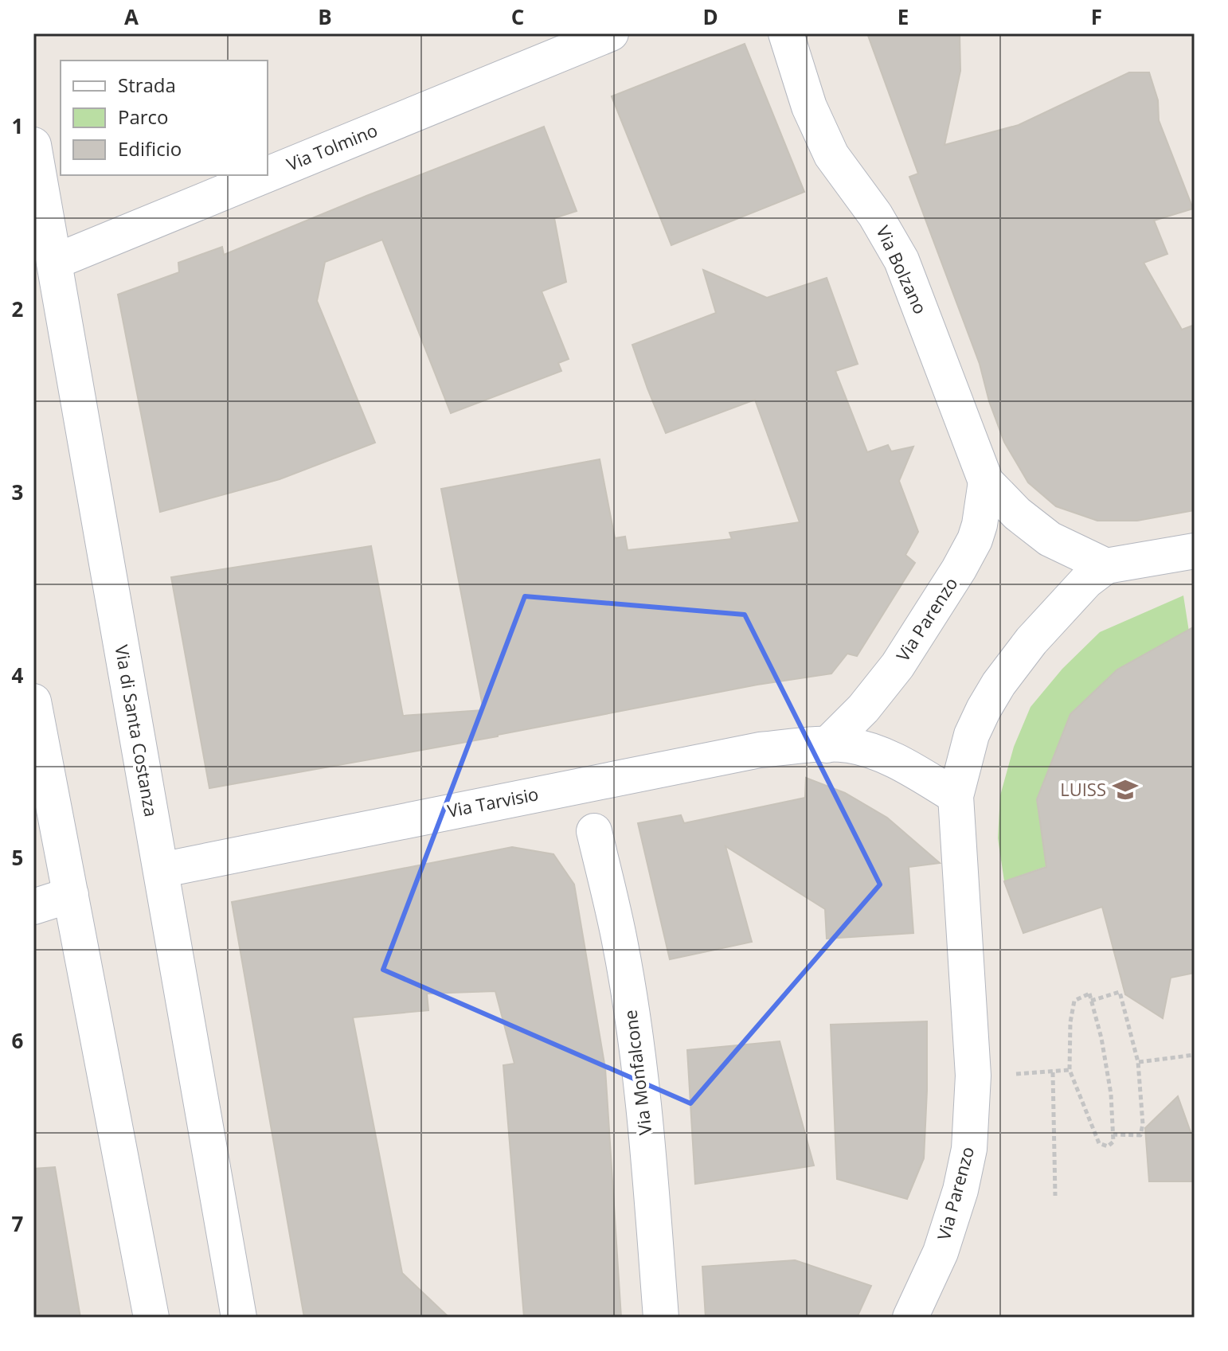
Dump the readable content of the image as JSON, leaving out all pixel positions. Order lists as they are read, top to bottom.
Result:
{
  "streets": {
    "street": [
      "Via Tolmino",
      "Via Bolzano",
      "Via Parenzo",
      "Via di Santa Costanza",
      "Via Tarvisio",
      "Via Monfalcone"
    ]
  },
  "crossings": [
    ["Via Tolmino", "Via di Santa Costanza"],
    ["Via Bolzano", "Via Parenzo"],
    ["Via Parenzo", "Via Tarvisio"],
    ["Via di Santa Costanza", "Via Tarvisio"]
  ],
  "places": {
    "school or university": ["LUISS"]
  },
  "legend": ["Strada", "Parco", "Edificio"],
  "grid": {
    "columns": [
      "A",
      "B",
      "C",
      "D",
      "E",
      "F"
    ],
    "rows": [
      "1",
      "2",
      "3",
      "4",
      "5",
      "6",
      "7"
    ]
  }
}
